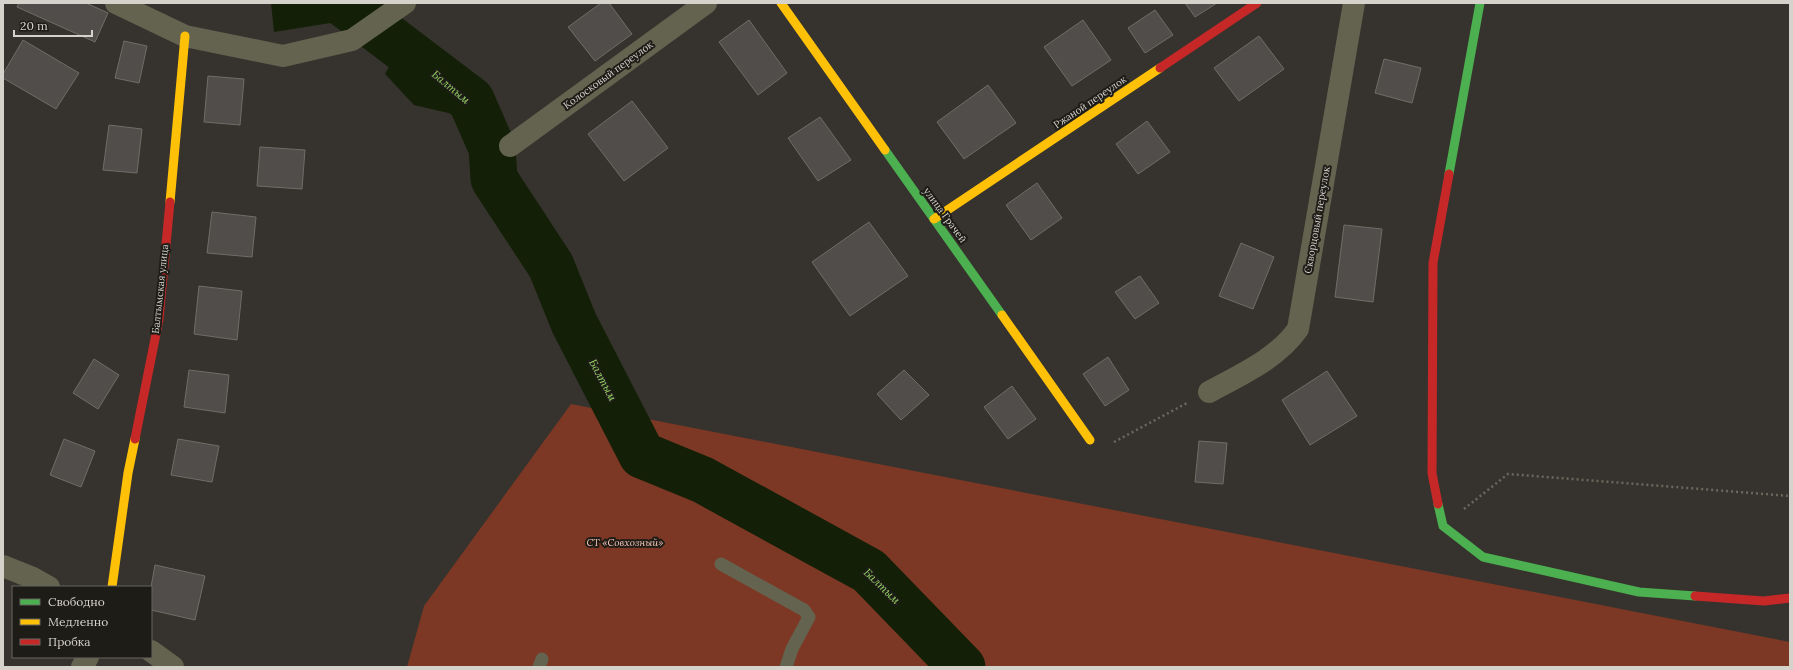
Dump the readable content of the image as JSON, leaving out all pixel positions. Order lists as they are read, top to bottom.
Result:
{
  "streets": {
    "street": [
      "Колосковый переулок",
      "Ржаной переулок",
      "улица Грачей",
      "Скворцовый переулок",
      "Балтымская улица"
    ]
  },
  "crossings": [
    ["Ржаной переулок", "улица Грачей"]
  ],
  "water": ["Балтым"],
  "parks": ["СТ «Совхозный»"],
  "legend": ["Свободно", "Медленно", "Пробка"],
  "scale_bar": "20 m"
}
